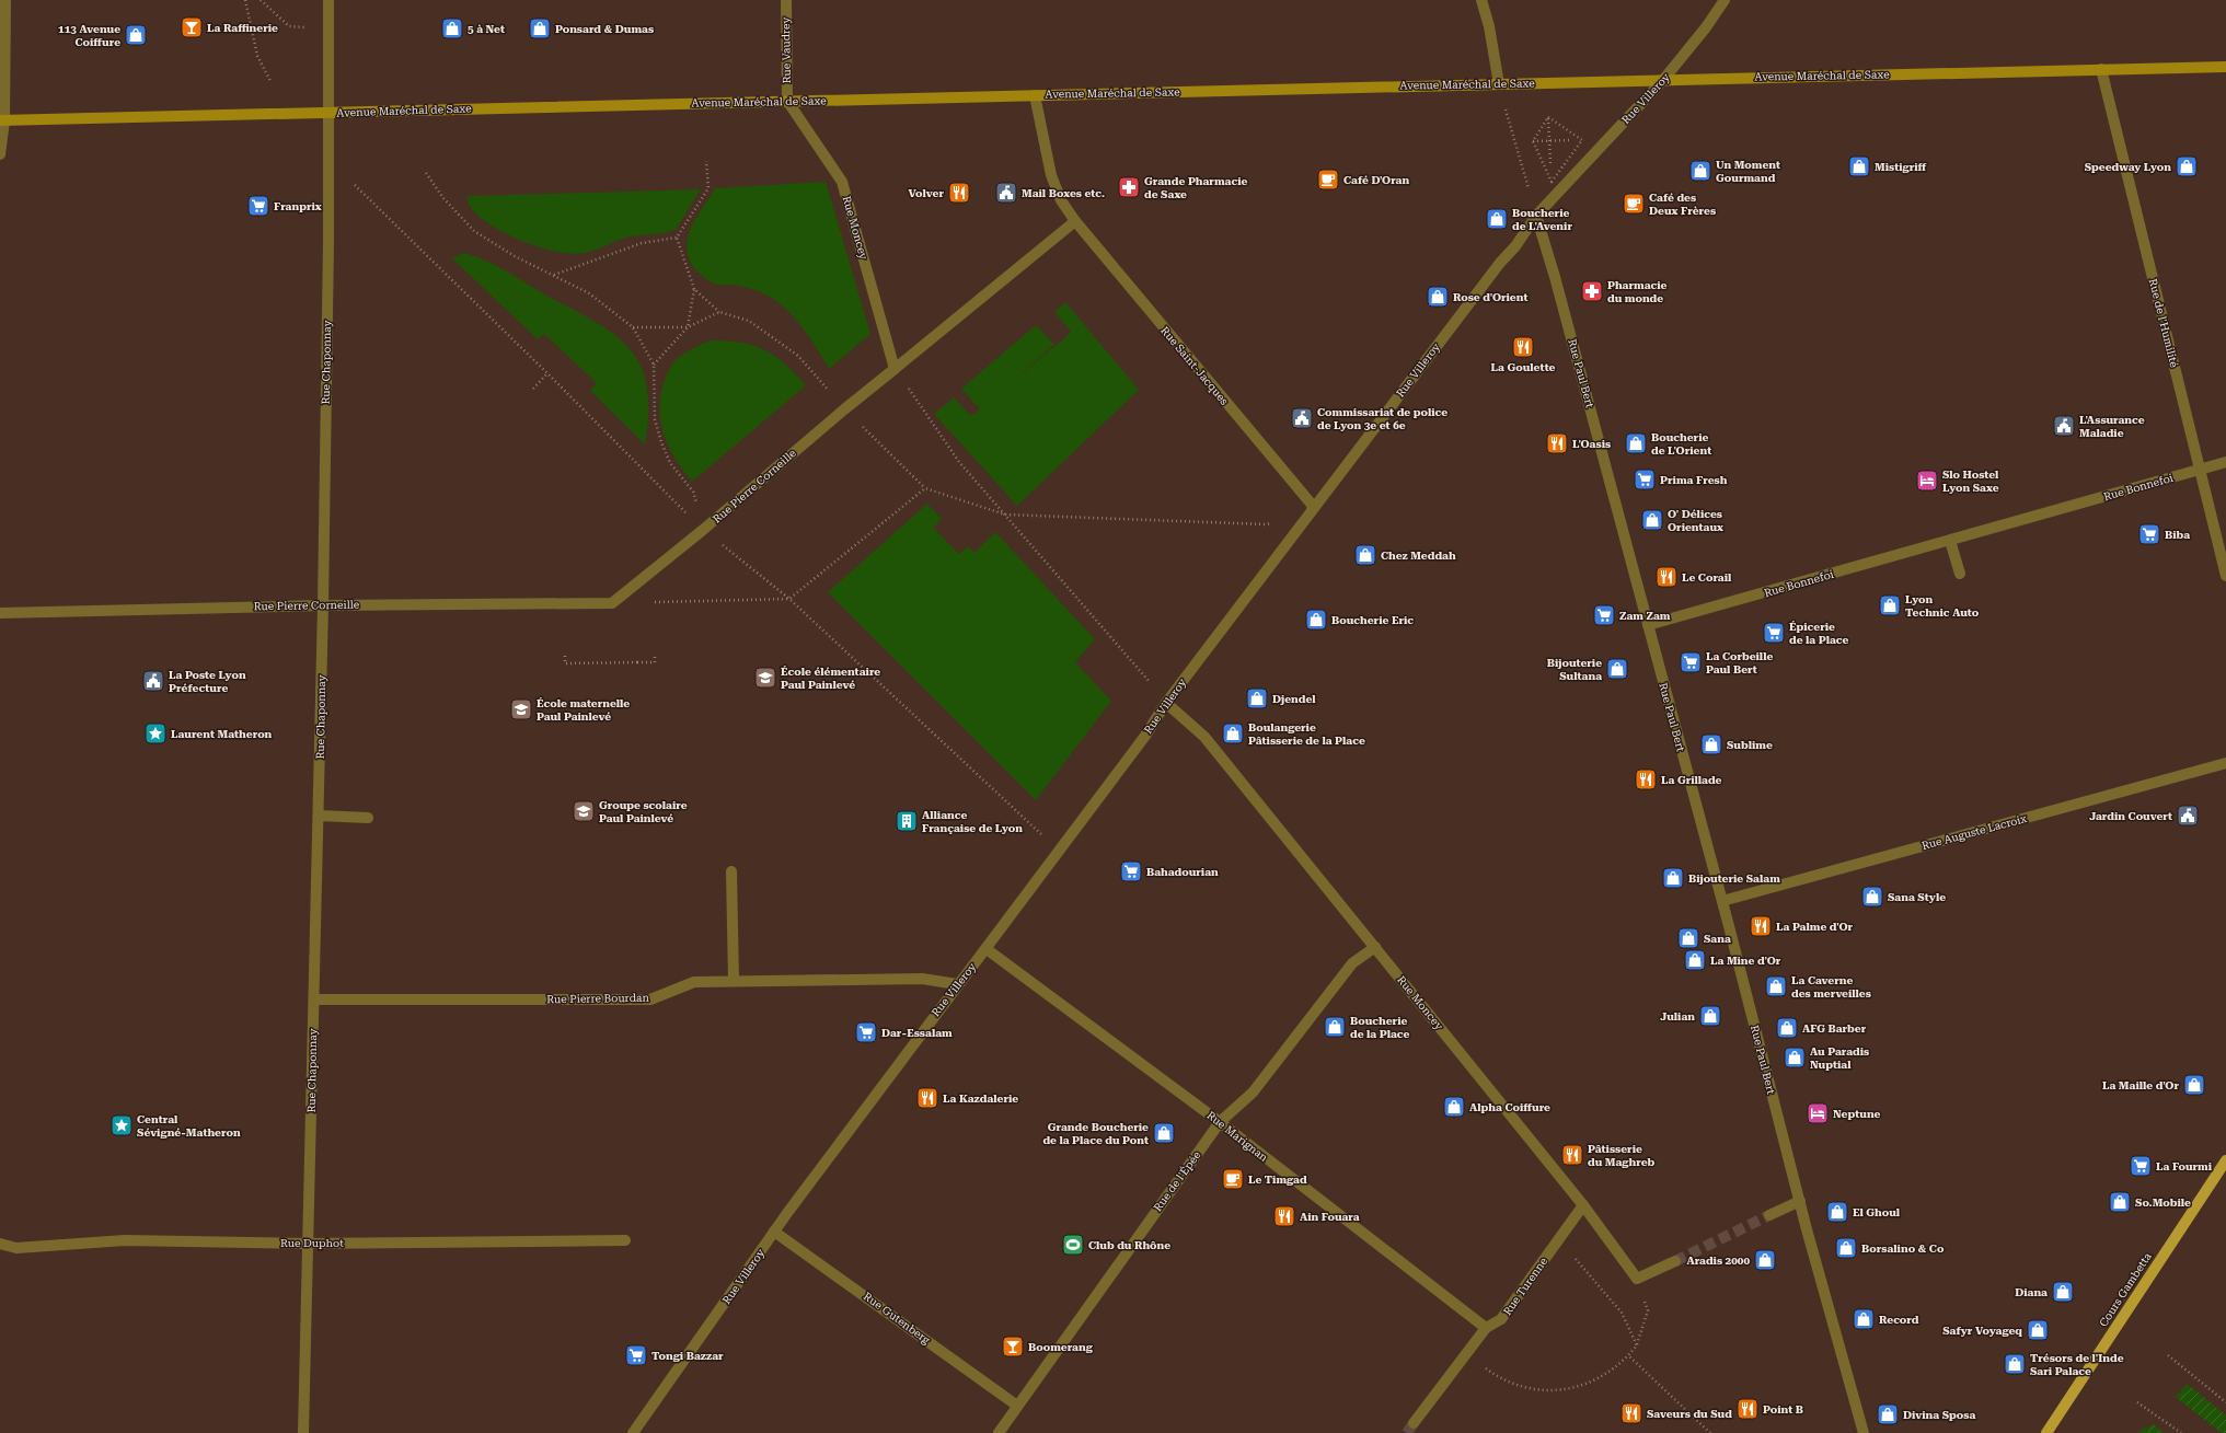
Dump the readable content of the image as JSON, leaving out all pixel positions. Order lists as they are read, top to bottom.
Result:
{
  "streets": {
    "main road": ["Avenue Maréchal de Saxe", "Cours Gambetta"],
    "street": [
      "Rue Vaudrey",
      "Rue Villeroy",
      "Rue Moncey",
      "Rue de l'Humilité",
      "Rue Chaponnay",
      "Rue Saint-Jacques",
      "Rue Paul Bert",
      "Rue Pierre Corneille",
      "Rue Bonnefoi",
      "Rue Auguste Lacroix",
      "Rue Pierre Bourdan",
      "Rue Marignan",
      "Rue de l'Épée",
      "Rue Duphot",
      "Rue Turenne",
      "Rue Gutenberg"
    ]
  },
  "crossings": [
    ["Rue Vaudrey", "Avenue Maréchal de Saxe"],
    ["Rue Vaudrey", "Rue Moncey"],
    ["Avenue Maréchal de Saxe", "Rue Villeroy"],
    ["Avenue Maréchal de Saxe", "Rue Moncey"],
    ["Avenue Maréchal de Saxe", "Rue de l'Humilité"],
    ["Avenue Maréchal de Saxe", "Rue Chaponnay"],
    ["Avenue Maréchal de Saxe", "Rue Saint-Jacques"],
    ["Rue Villeroy", "Rue Moncey"],
    ["Rue Villeroy", "Rue Saint-Jacques"],
    ["Rue Villeroy", "Rue Paul Bert"],
    ["Rue Villeroy", "Rue Pierre Bourdan"],
    ["Rue Villeroy", "Rue Marignan"],
    ["Rue Villeroy", "Rue Gutenberg"],
    ["Rue Moncey", "Rue Pierre Corneille"],
    ["Rue Moncey", "Rue de l'Épée"],
    ["Rue Moncey", "Rue Turenne"],
    ["Rue de l'Humilité", "Rue Bonnefoi"],
    ["Rue Chaponnay", "Rue Pierre Corneille"],
    ["Rue Chaponnay", "Rue Pierre Bourdan"],
    ["Rue Chaponnay", "Rue Duphot"],
    ["Rue Paul Bert", "Rue Bonnefoi"],
    ["Rue Paul Bert", "Rue Auguste Lacroix"],
    ["Rue Marignan", "Rue de l'Épée"],
    ["Rue Marignan", "Rue Turenne"],
    ["Rue de l'Épée", "Rue Gutenberg"]
  ],
  "places": {
    "bar": ["La Raffinerie", "Boomerang"],
    "shop": [
      "5 à Net",
      "Ponsard & Dumas",
      "113 Avenue Coiffure",
      "Mistigriff",
      "Speedway Lyon",
      "Un Moment Gourmand",
      "Boucherie de L'Avenir",
      "Rose d'Orient",
      "Boucherie de L'Orient",
      "O' Délices Orientaux",
      "Chez Meddah",
      "Lyon Technic Auto",
      "Boucherie Eric",
      "Bijouterie Sultana",
      "Djendel",
      "Boulangerie Pâtisserie de la Place",
      "Sublime",
      "Bijouterie Salam",
      "Sana Style",
      "Sana",
      "La Mine d'Or",
      "La Caverne des merveilles",
      "Julian",
      "Boucherie de la Place",
      "AFG Barber",
      "Au Paradis Nuptial",
      "La Maille d'Or",
      "Alpha Coiffure",
      "Grande Boucherie de la Place du Pont",
      "So.Mobile",
      "El Ghoul",
      "Borsalino & Co",
      "Aradis 2000",
      "Diana",
      "Record",
      "Safyr Voyageq",
      "Trésors de l'Inde Sari Palace",
      "Divina Sposa"
    ],
    "cafe": ["Café D'Oran", "Café des Deux Frères", "Le Timgad"],
    "pharmacy": ["Grande Pharmacie de Saxe", "Pharmacie du monde"],
    "restaurant": [
      "Volver",
      "La Goulette",
      "L'Oasis",
      "Le Corail",
      "La Grillade",
      "La Palme d'Or",
      "La Kazdalerie",
      "Pâtisserie du Maghreb",
      "Ain Fouara",
      "Point B",
      "Saveurs du Sud"
    ],
    "public building": [
      "Mail Boxes etc.",
      "Commissariat de police de Lyon 3e et 6e",
      "L'Assurance Maladie",
      "La Poste Lyon Préfecture",
      "Jardin Couvert"
    ],
    "supermarket": [
      "Franprix",
      "Prima Fresh",
      "Biba",
      "Zam Zam",
      "Épicerie de la Place",
      "La Corbeille Paul Bert",
      "Bahadourian",
      "Dar-Essalam",
      "La Fourmi",
      "Tongi Bazzar"
    ],
    "hotel": ["Slo Hostel Lyon Saxe", "Neptune"],
    "school or university": ["École élémentaire Paul Painlevé", "École maternelle Paul Painlevé", "Groupe scolaire Paul Painlevé"],
    "place": ["Laurent Matheron", "Central Sévigné-Matheron"],
    "building": ["Alliance Française de Lyon"],
    "sports": ["Club du Rhône"]
  }
}
